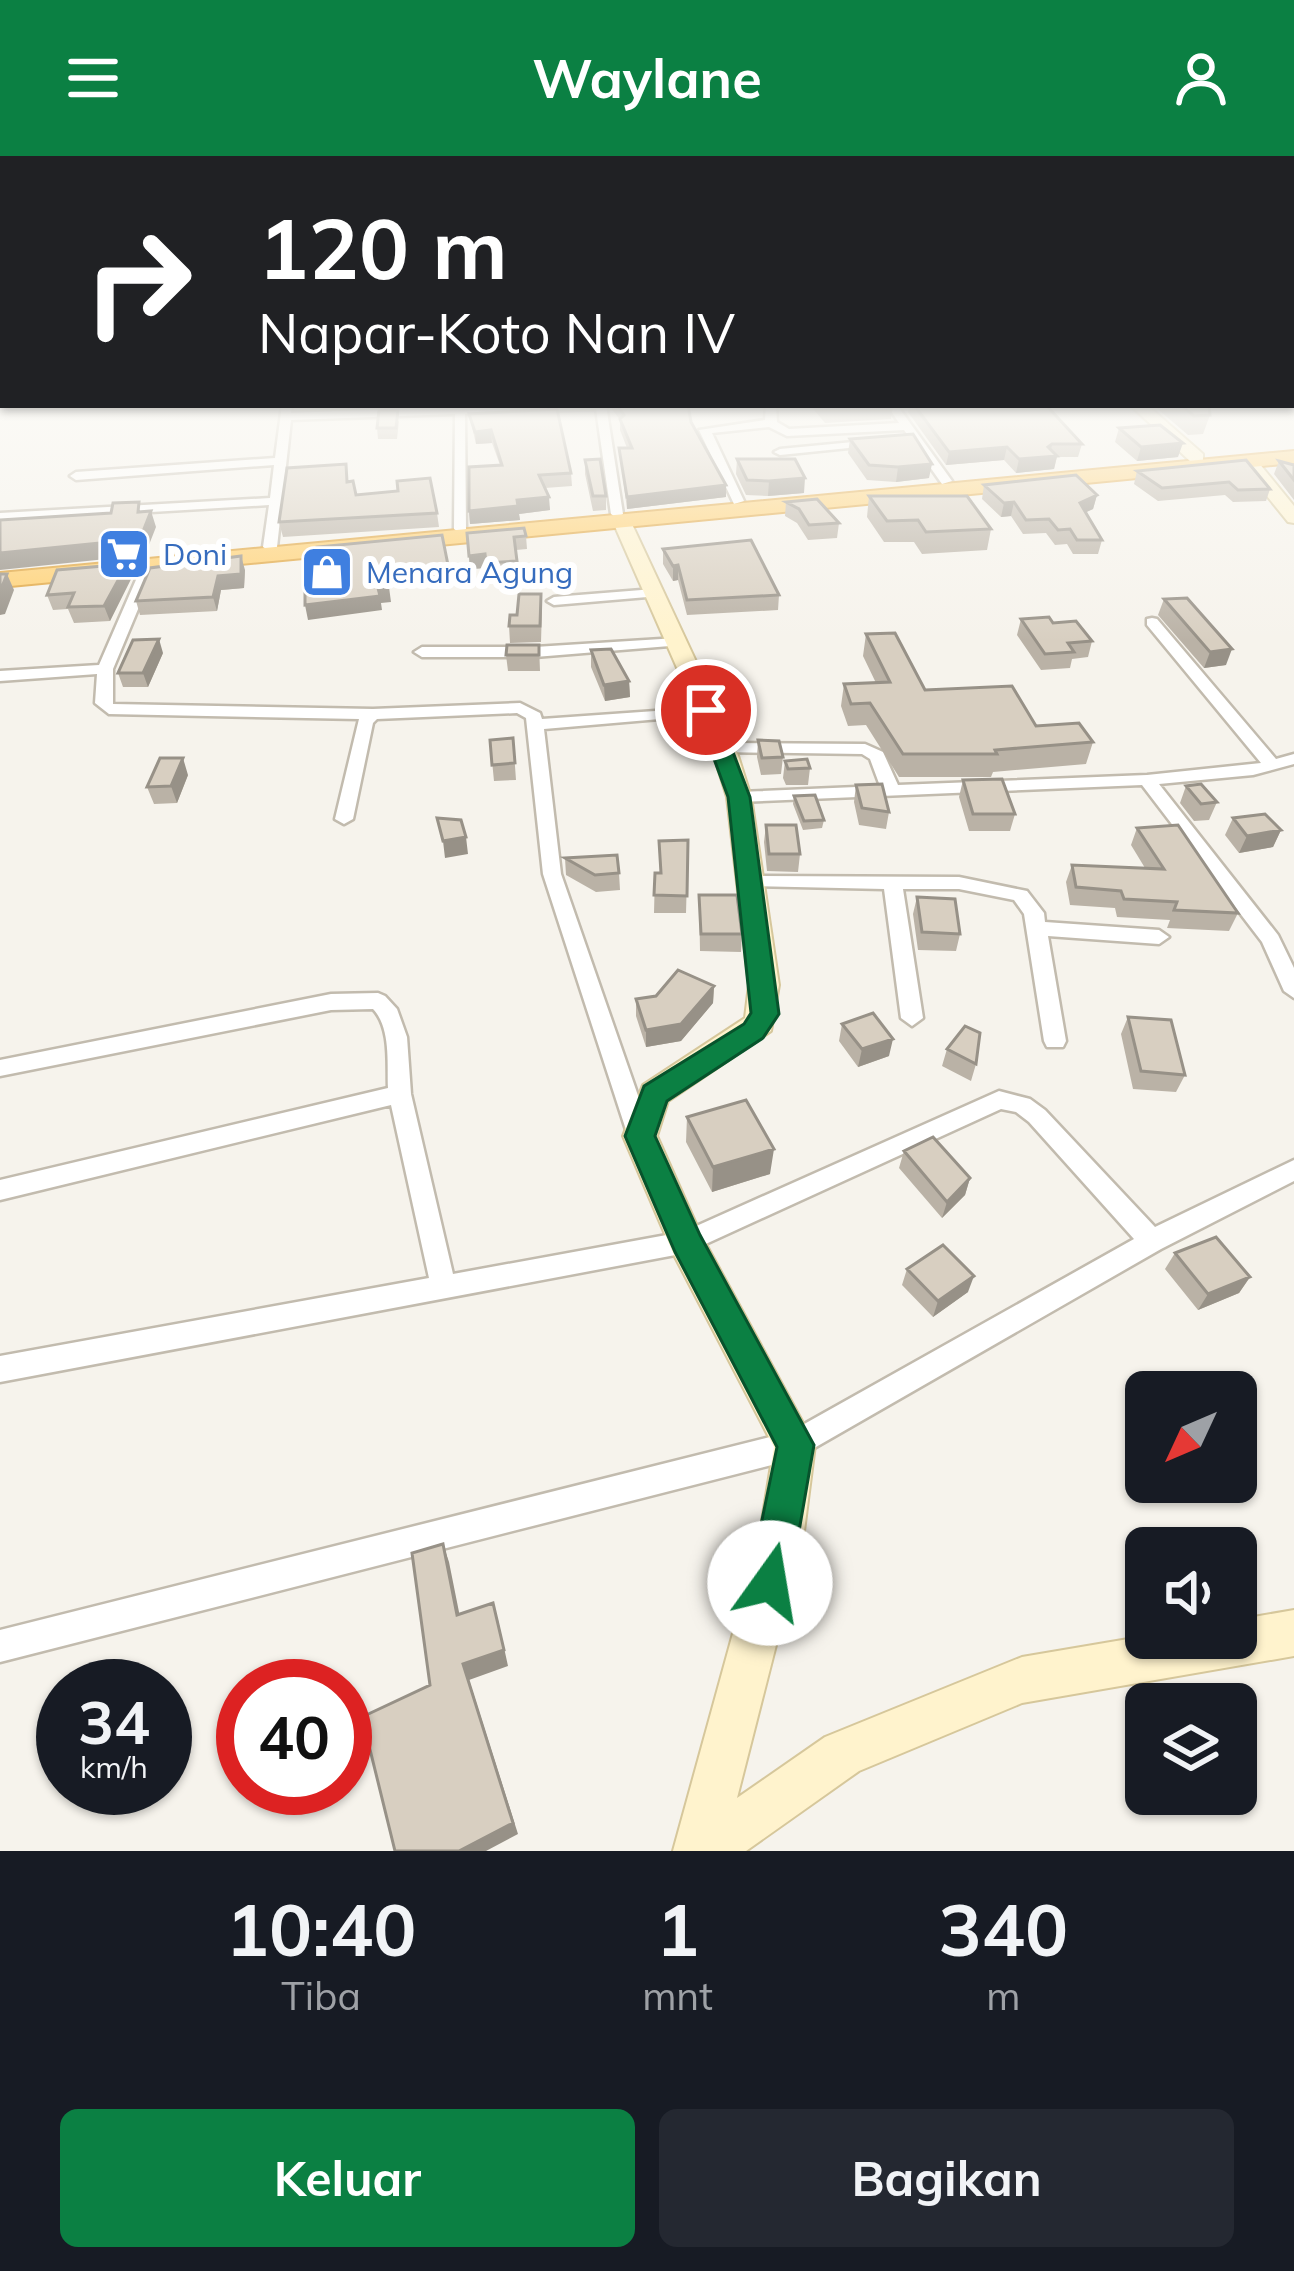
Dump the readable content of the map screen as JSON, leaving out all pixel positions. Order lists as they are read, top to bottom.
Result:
{
  "places": {
    "supermarket": ["Doni"],
    "shop": ["Menara Agung"]
  },
  "north": "bottom left",
  "page": {
    "header": "Waylane",
    "turn": ["120 m", "Napar-Koto Nan IV"],
    "speed": "34 km/h",
    "limit": "40",
    "eta": [
      "10:40",
      "Tiba",
      "1",
      "mnt",
      "340",
      "m"
    ],
    "buttons": ["Keluar", "Bagikan"]
  }
}
